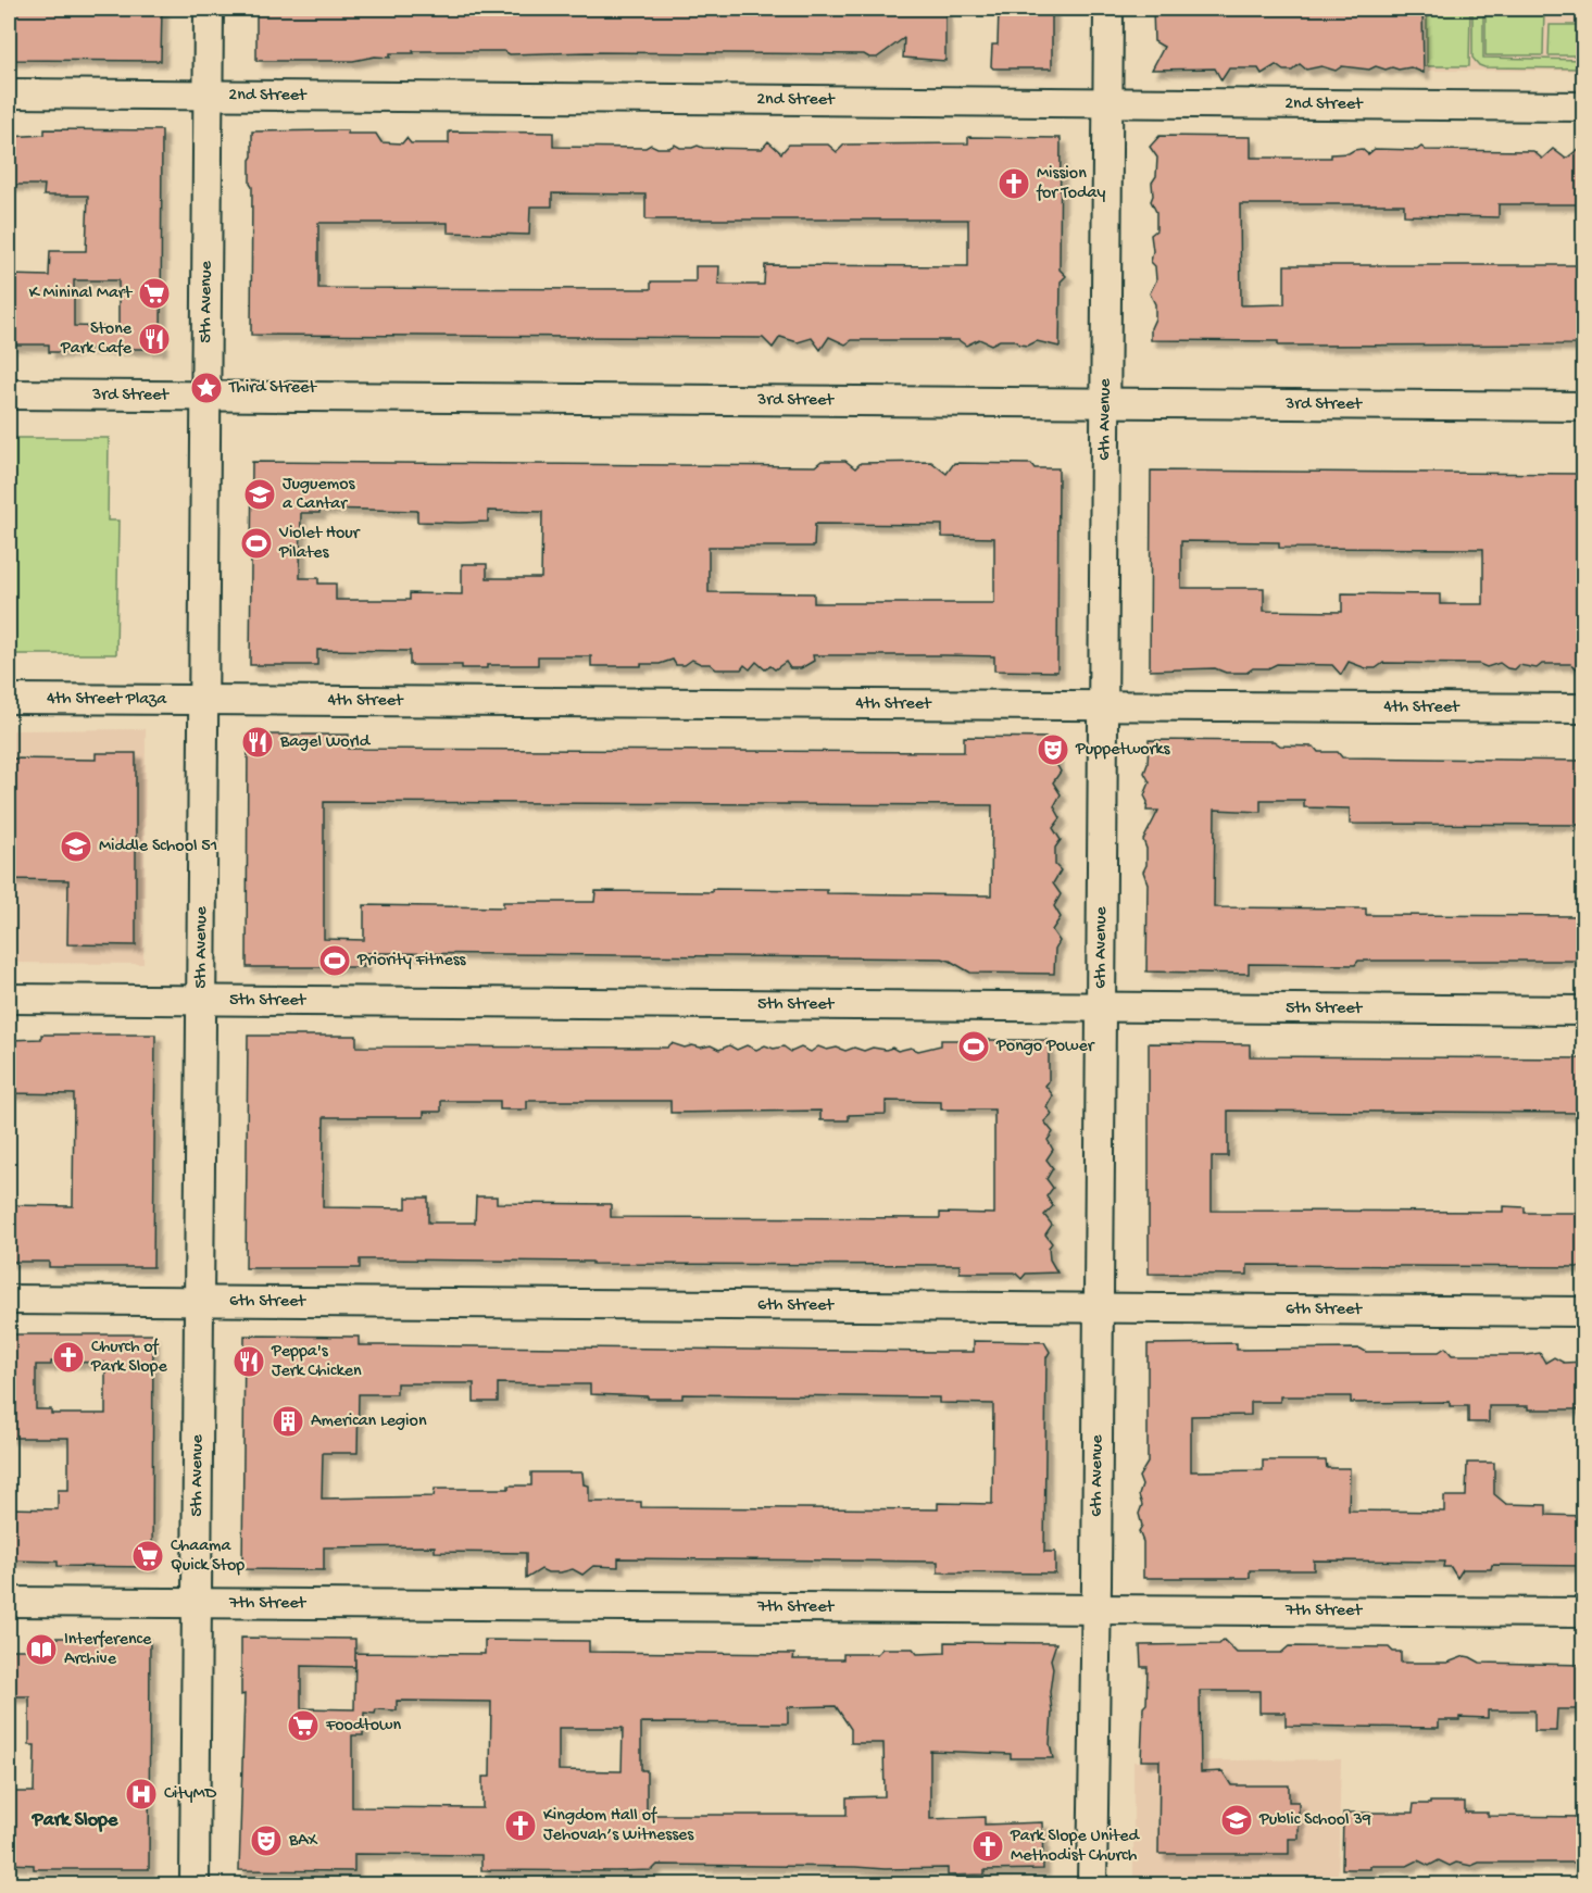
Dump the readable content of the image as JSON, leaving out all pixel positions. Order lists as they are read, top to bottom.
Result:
{
  "streets": {
    "street": [
      "2nd Street",
      "5th Avenue",
      "3rd Street",
      "6th Avenue",
      "4th Street Plaza",
      "4th Street",
      "5th Street",
      "6th Street",
      "7th Street"
    ]
  },
  "crossings": [
    ["2nd Street", "5th Avenue"],
    ["2nd Street", "6th Avenue"],
    ["5th Avenue", "3rd Street"],
    ["5th Avenue", "4th Street Plaza"],
    ["5th Avenue", "4th Street"],
    ["5th Avenue", "5th Street"],
    ["5th Avenue", "6th Street"],
    ["5th Avenue", "7th Street"],
    ["3rd Street", "6th Avenue"],
    ["6th Avenue", "4th Street"],
    ["6th Avenue", "5th Street"],
    ["6th Avenue", "6th Street"],
    ["6th Avenue", "7th Street"],
    ["4th Street Plaza", "4th Street"]
  ],
  "districts": ["Park Slope"],
  "places": {
    "church": [
      "Mission for Today",
      "Church of Park Slope",
      "Kingdom Hall of Jehovah’s Witnesses",
      "Park Slope United Methodist Church"
    ],
    "supermarket": ["K Mininal Mart", "Chaama Quick Stop", "Foodtown"],
    "restaurant": ["Stone Park Cafe", "Bagel World", "Peppa's Jerk Chicken"],
    "place": ["Third Street"],
    "school or university": ["Juguemos a Cantar", "Middle School 51", "Public School 39"],
    "sports": ["Violet Hour Pilates", "Priority Fitness", "Pongo Power"],
    "theatre": ["Puppetworks", "BAX"],
    "building": ["American Legion"],
    "library": ["Interference Archive"],
    "hospital": ["CityMD"]
  }
}
